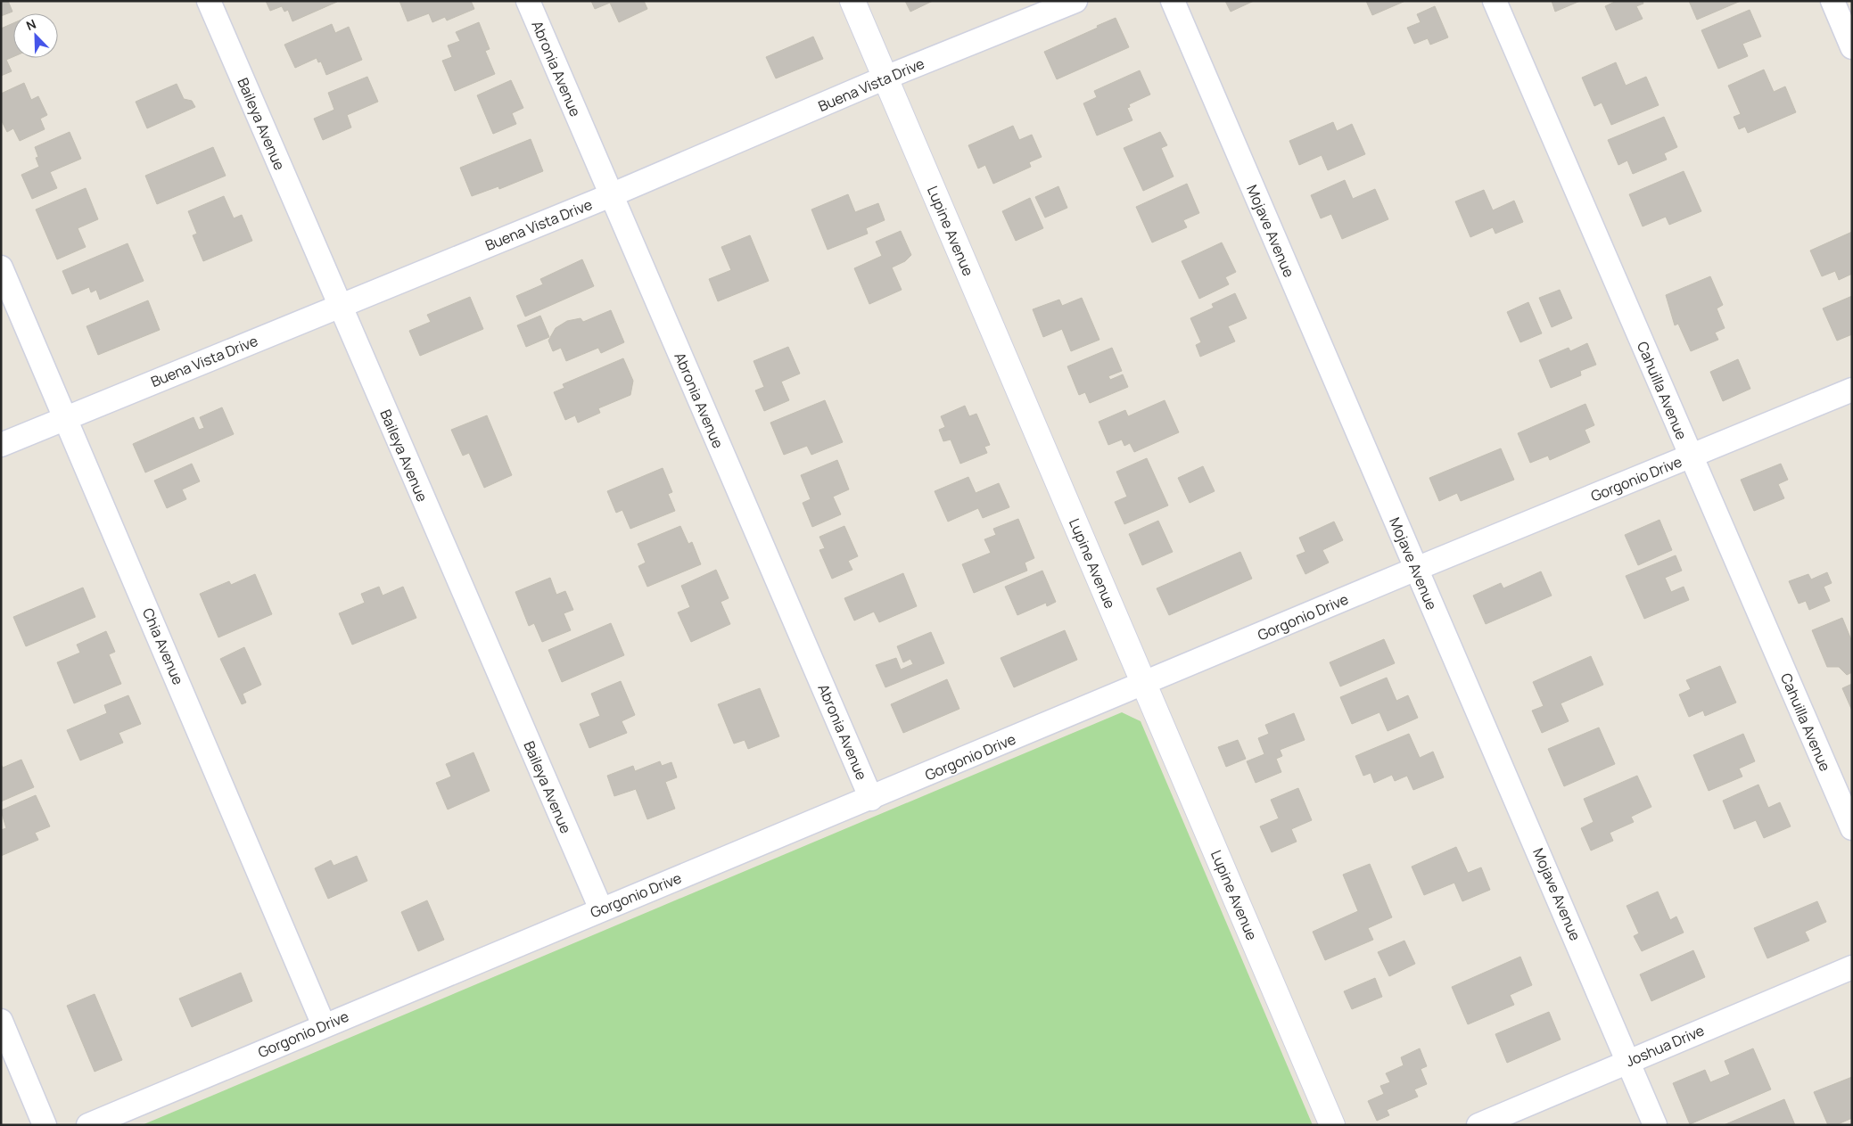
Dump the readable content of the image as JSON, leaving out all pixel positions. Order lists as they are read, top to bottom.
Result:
{
  "streets": {
    "street": [
      "Abronia Avenue",
      "Buena Vista Drive",
      "Baileya Avenue",
      "Lupine Avenue",
      "Mojave Avenue",
      "Cahuilla Avenue",
      "Gorgonio Drive",
      "Chia Avenue",
      "Joshua Drive"
    ]
  },
  "crossings": [
    ["Abronia Avenue", "Buena Vista Drive"],
    ["Abronia Avenue", "Gorgonio Drive"],
    ["Buena Vista Drive", "Baileya Avenue"],
    ["Buena Vista Drive", "Lupine Avenue"],
    ["Buena Vista Drive", "Chia Avenue"],
    ["Baileya Avenue", "Gorgonio Drive"],
    ["Lupine Avenue", "Gorgonio Drive"],
    ["Mojave Avenue", "Gorgonio Drive"],
    ["Mojave Avenue", "Joshua Drive"],
    ["Cahuilla Avenue", "Gorgonio Drive"],
    ["Gorgonio Drive", "Chia Avenue"]
  ],
  "north": "top left"
}
